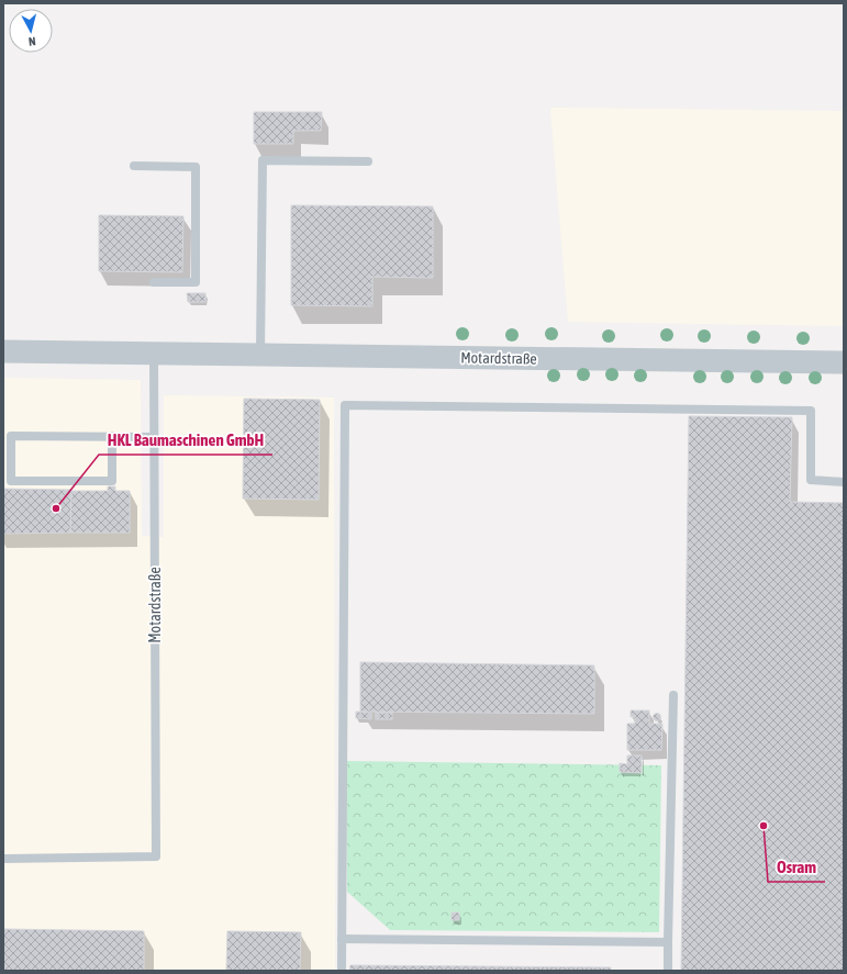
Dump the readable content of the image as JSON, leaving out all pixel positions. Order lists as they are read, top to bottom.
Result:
{
  "streets": {
    "street": ["Motardstraße"]
  },
  "places": ["HKL Baumaschinen GmbH", "Osram"],
  "north": "bottom"
}
